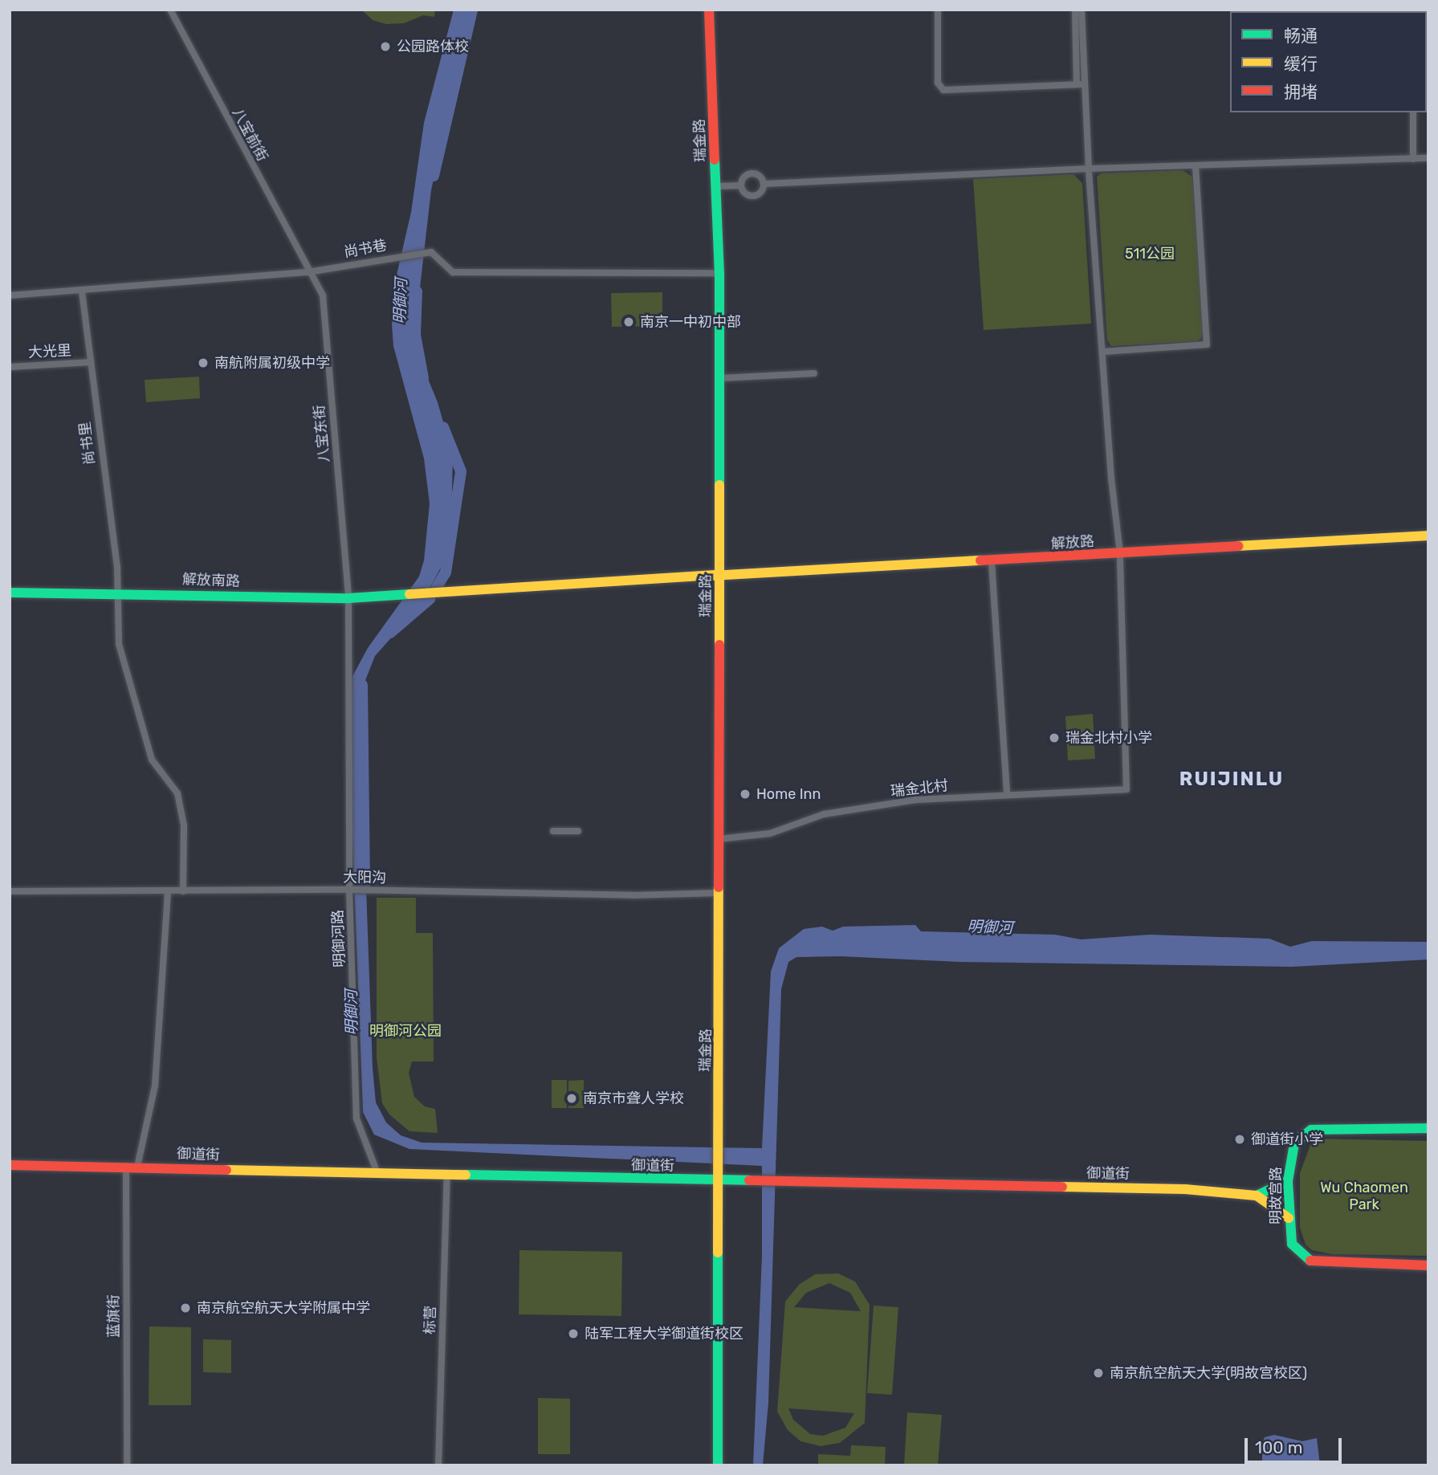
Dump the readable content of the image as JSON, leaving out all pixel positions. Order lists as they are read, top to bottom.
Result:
{
  "streets": {
    "main road": [
      "瑞金路",
      "解放路",
      "解放南路",
      "御道街",
      "明故宫路"
    ],
    "street": [
      "八宝前街",
      "尚书巷",
      "大光里",
      "八宝东街",
      "尚书里",
      "瑞金北村",
      "大阳沟",
      "明御河路",
      "蓝旗街",
      "标营"
    ]
  },
  "crossings": [
    ["八宝前街", "尚书巷"],
    ["八宝前街", "八宝东街"],
    ["瑞金路", "尚书巷"],
    ["瑞金路", "解放路"],
    ["瑞金路", "瑞金北村"],
    ["瑞金路", "大阳沟"],
    ["瑞金路", "御道街"],
    ["尚书巷", "八宝东街"],
    ["尚书巷", "尚书里"],
    ["大光里", "尚书里"],
    ["八宝东街", "解放南路"],
    ["八宝东街", "明御河路"],
    ["尚书里", "解放南路"],
    ["尚书里", "大阳沟"],
    ["解放路", "瑞金北村"],
    ["解放南路", "明御河路"],
    ["大阳沟", "明御河路"],
    ["明御河路", "御道街"],
    ["御道街", "蓝旗街"],
    ["御道街", "标营"]
  ],
  "districts": ["RUIJINLU"],
  "water": ["明御河"],
  "parks": ["511公园", "明御河公园", "Wu Chaomen Park"],
  "places": [
    "公园路体校",
    "南京一中初中部",
    "南航附属初级中学",
    "瑞金北村小学",
    "Home Inn",
    "南京市聋人学校",
    "御道街小学",
    "南京航空航天大学附属中学",
    "陆军工程大学御道街校区",
    "南京航空航天大学(明故宫校区)"
  ],
  "legend": ["畅通", "缓行", "拥堵"],
  "scale_bar": "100 m"
}
